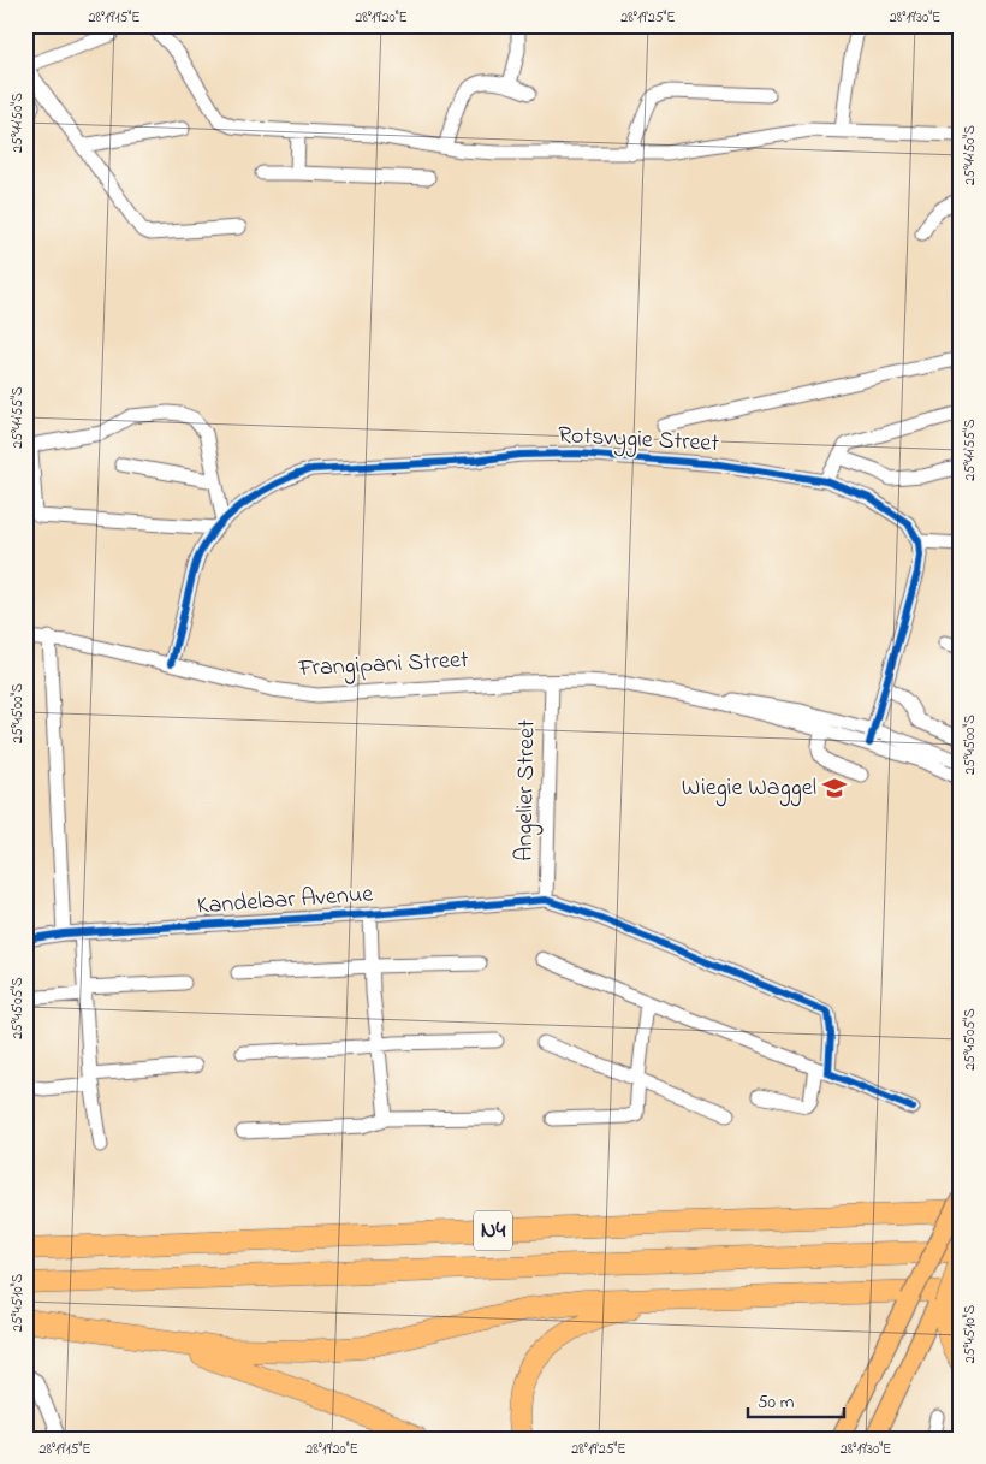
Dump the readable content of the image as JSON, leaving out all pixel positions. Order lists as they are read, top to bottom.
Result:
{
  "streets": {
    "highway": ["N4"],
    "street": [
      "Rotsvygie Street",
      "Frangipani Street",
      "Angelier Street",
      "Kandelaar Avenue"
    ]
  },
  "crossings": [
    ["Rotsvygie Street", "Frangipani Street"],
    ["Frangipani Street", "Angelier Street"],
    ["Angelier Street", "Kandelaar Avenue"]
  ],
  "places": {
    "school or university": ["Wiegie Waggel"]
  },
  "scale_bar": "50 m",
  "coordinates": [
    "28°19'15\"E",
    "28°19'20\"E",
    "28°19'25\"E",
    "28°19'30\"E",
    "25°44'50\"S",
    "25°44'55\"S",
    "25°45'00\"S",
    "25°45'05\"S",
    "25°45'10\"S"
  ]
}
